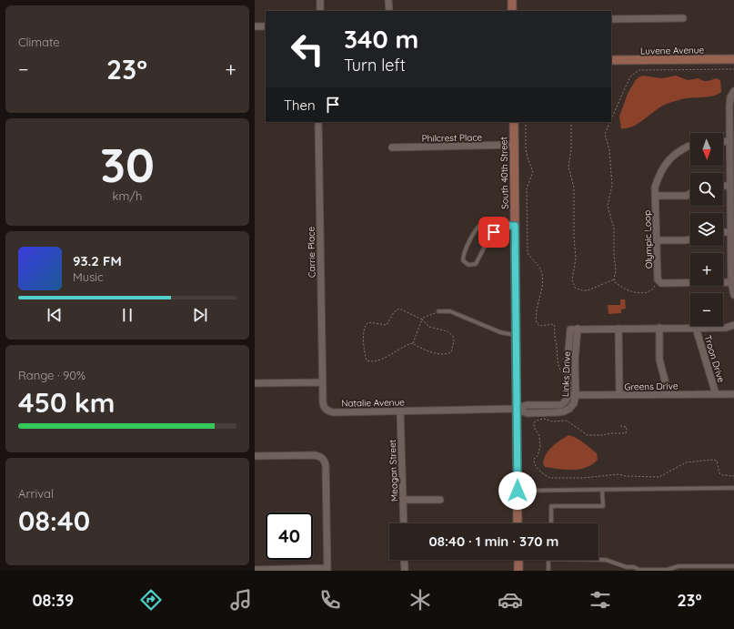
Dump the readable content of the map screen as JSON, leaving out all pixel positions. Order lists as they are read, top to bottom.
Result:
{
  "streets": {
    "street": [
      "Luvene Avenue",
      "Philcrest Place",
      "South 40th Street",
      "Olympic Loop",
      "Carrie Place",
      "Troon Drive",
      "Links Drive",
      "Greens Drive",
      "Natalie Avenue",
      "Meagan Street"
    ]
  },
  "crossings": [
    ["Philcrest Place", "South 40th Street"],
    ["South 40th Street", "Links Drive"],
    ["South 40th Street", "Natalie Avenue"],
    ["Carrie Place", "Natalie Avenue"],
    ["Troon Drive", "Greens Drive"],
    ["Links Drive", "Greens Drive"],
    ["Links Drive", "Natalie Avenue"],
    ["Natalie Avenue", "Meagan Street"]
  ],
  "north": "bottom",
  "page": {
    "tile": [
      "Climate",
      ["30", "km/h"],
      ["Range · 90%", "450 km"],
      ["Arrival", "08:40"]
    ],
    "turn": ["340 m", "Turn left"],
    "heat": ["−", "23°", "+"],
    "then": "Then",
    "map_buttons": ["+", "−"],
    "song": ["93.2 FM", "Music"],
    "limit": "40",
    "trip": "08:40 · 1 min · 370 m",
    "tabs": ["08:39", "23°"]
  }
}
